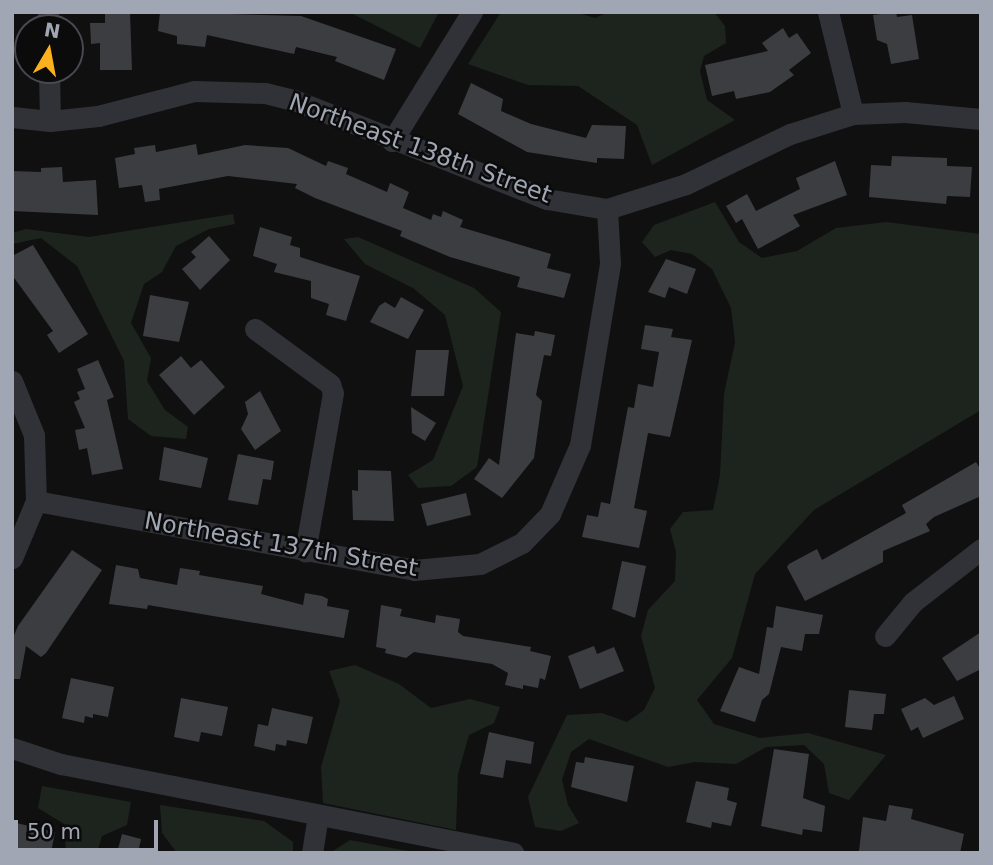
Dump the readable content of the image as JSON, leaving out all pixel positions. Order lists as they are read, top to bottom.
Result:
{
  "streets": {
    "street": ["Northeast 138th Street", "Northeast 137th Street"]
  },
  "crossings": [
    ["Northeast 138th Street", "Northeast 137th Street"]
  ],
  "scale_bar": "50 m",
  "north": "top"
}
